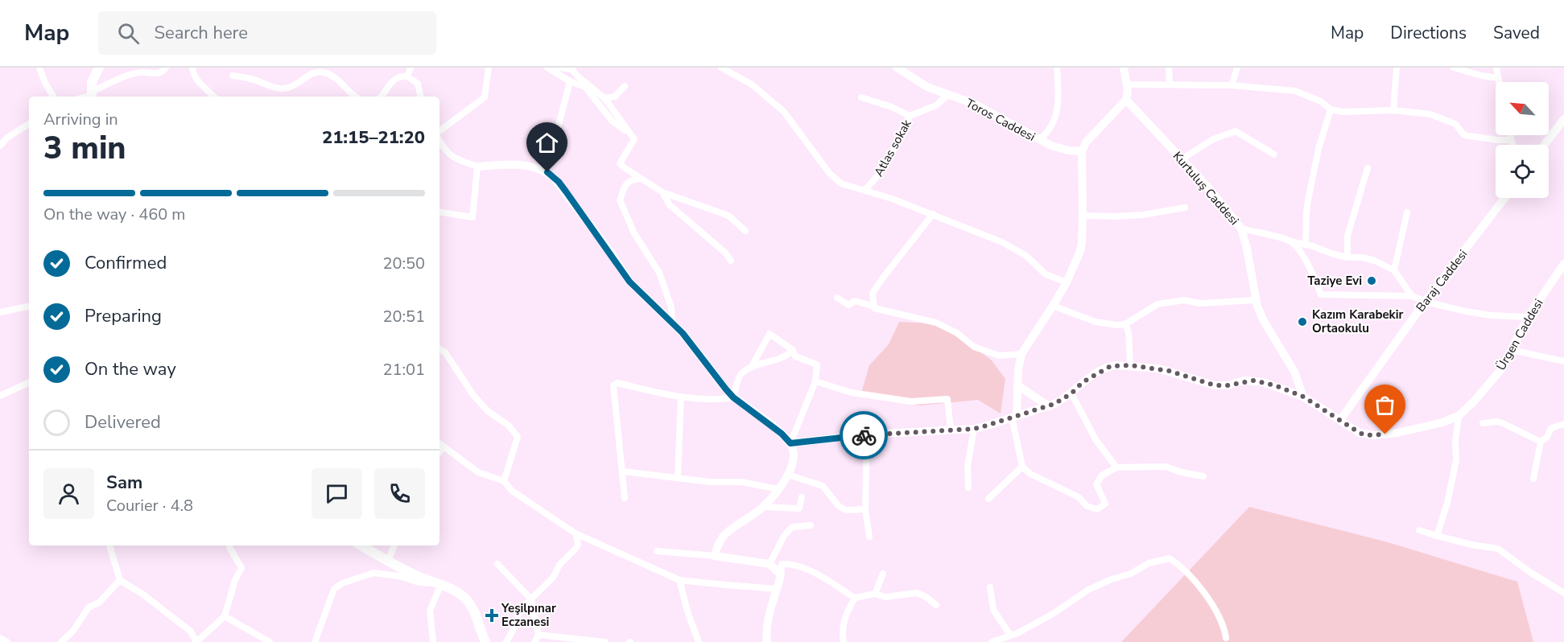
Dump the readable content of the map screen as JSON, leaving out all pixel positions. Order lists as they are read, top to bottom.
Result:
{
  "streets": {
    "street": [
      "Toros Caddesi",
      "Atlas sokak",
      "Kurtuluş Caddesi",
      "Baraj Caddesi",
      "Ürgen Caddesi"
    ]
  },
  "crossings": [
    ["Toros Caddesi", "Atlas sokak"],
    ["Kurtuluş Caddesi", "Ürgen Caddesi"],
    ["Baraj Caddesi", "Ürgen Caddesi"]
  ],
  "places": {
    "other": ["Taziye Evi", "Kazım Karabekir Ortaokulu"],
    "health": ["Yeşilpınar Eczanesi"]
  },
  "north": "top left",
  "page": {
    "header": "Map",
    "search": "Search here",
    "nav": ["Map", "Directions", "Saved"],
    "heading": ["3 min", "Arriving in", "21:15–21:20"],
    "panel": ["Sam", "Courier · 4.8"],
    "bar": "On the way · 460 m",
    "list": [
      ["Confirmed", "20:50"],
      ["Preparing", "20:51"],
      ["On the way", "21:01"],
      "Delivered"
    ]
  }
}
